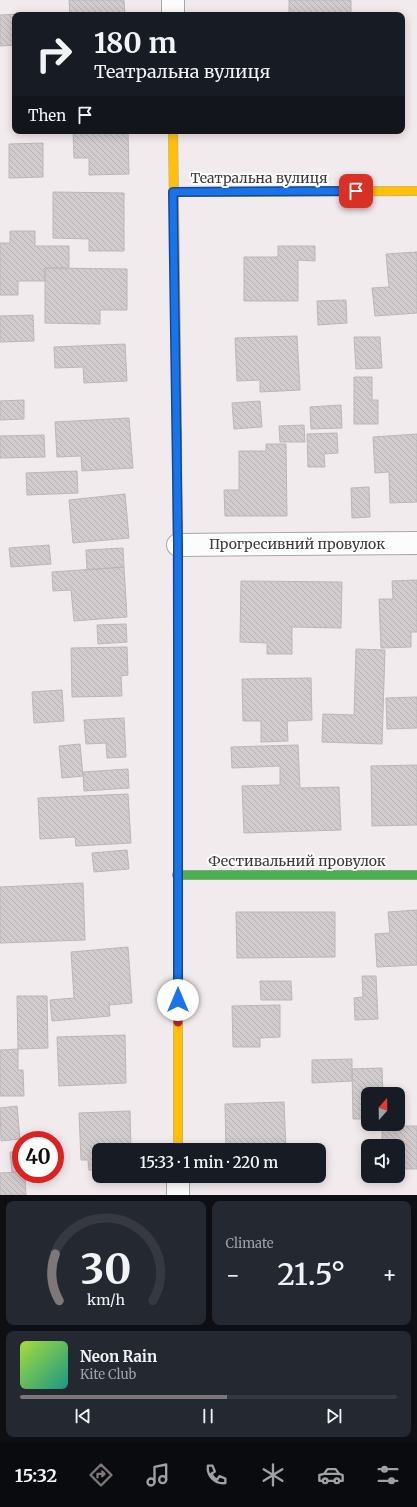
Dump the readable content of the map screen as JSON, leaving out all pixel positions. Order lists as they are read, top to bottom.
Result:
{
  "streets": {
    "street": ["Театральна вулиця", "Прогресивний провулок", "Фестивальний провулок"]
  },
  "north": "top",
  "page": {
    "turn": ["180 m", "Театральна вулиця"],
    "then": "Then",
    "limit": "40",
    "trip": "15:33 · 1 min · 220 m",
    "tile": "Climate",
    "heat": ["−", "21.5°", "+"],
    "song": ["Neon Rain", "Kite Club"],
    "tabs": "15:32",
    "gauge": ["30", "km/h"]
  }
}
